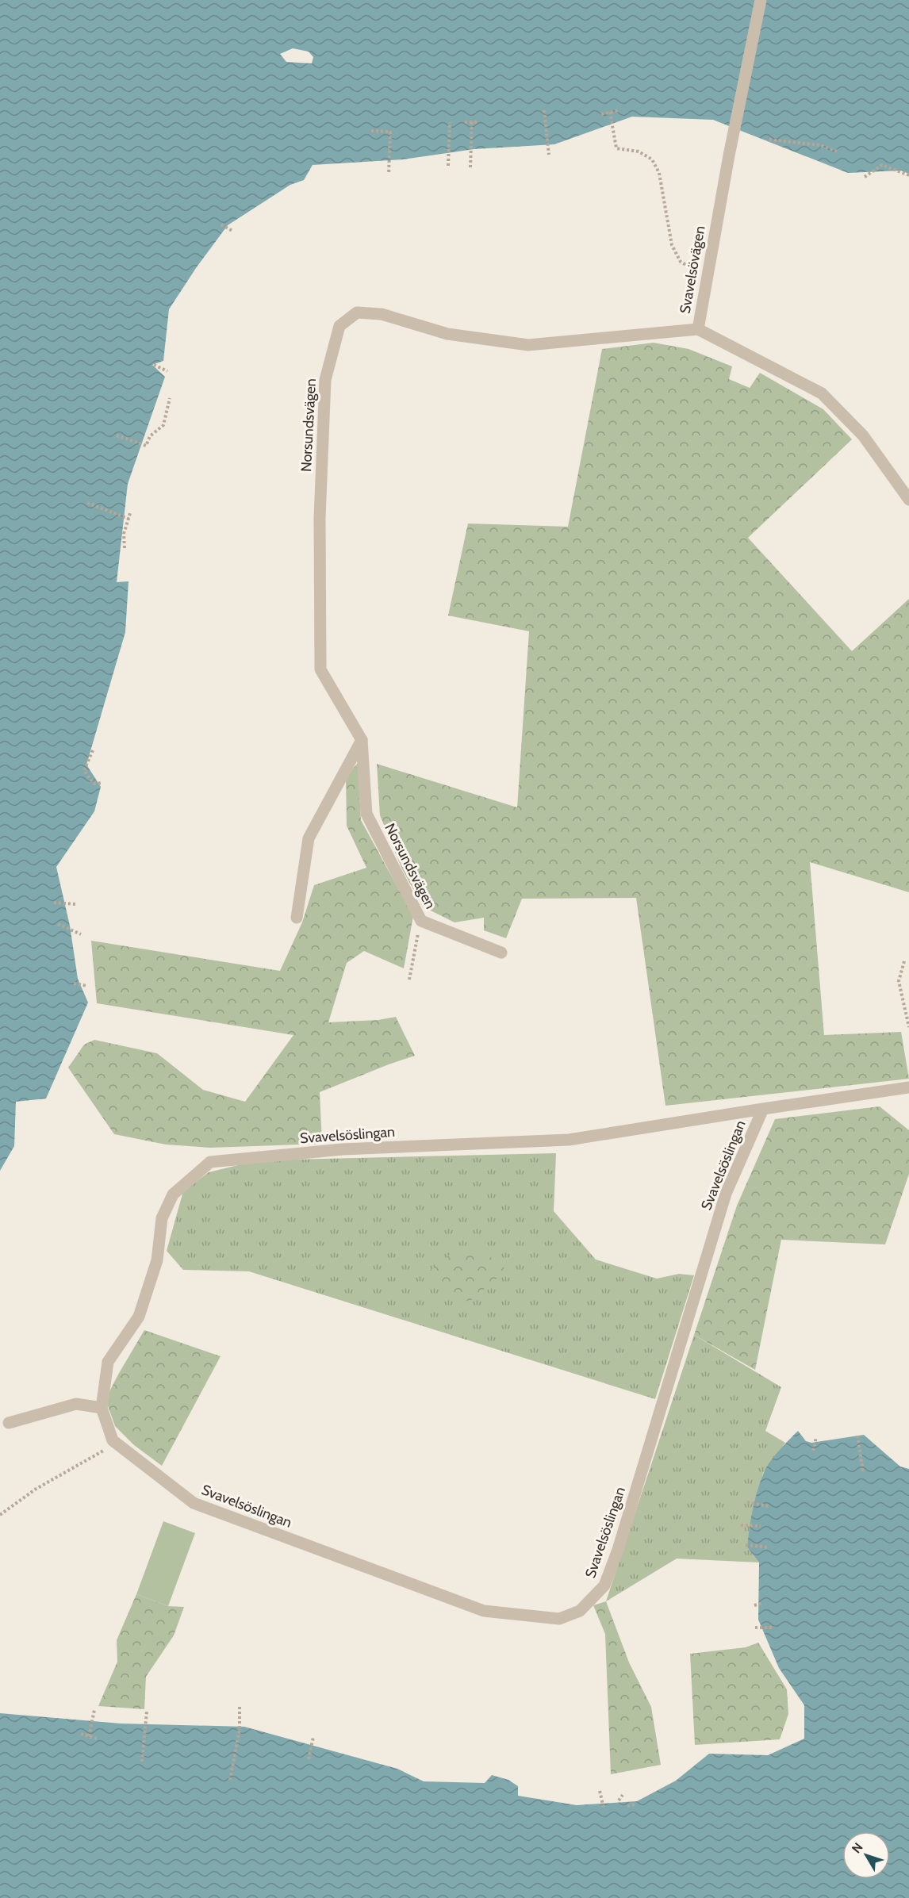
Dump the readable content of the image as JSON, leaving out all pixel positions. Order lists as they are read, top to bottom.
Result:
{
  "streets": {
    "street": ["Svavelsövägen", "Norsundsvägen", "Svavelsöslingan"]
  },
  "crossings": [
    ["Svavelsövägen", "Norsundsvägen"]
  ],
  "north": "top left"
}
